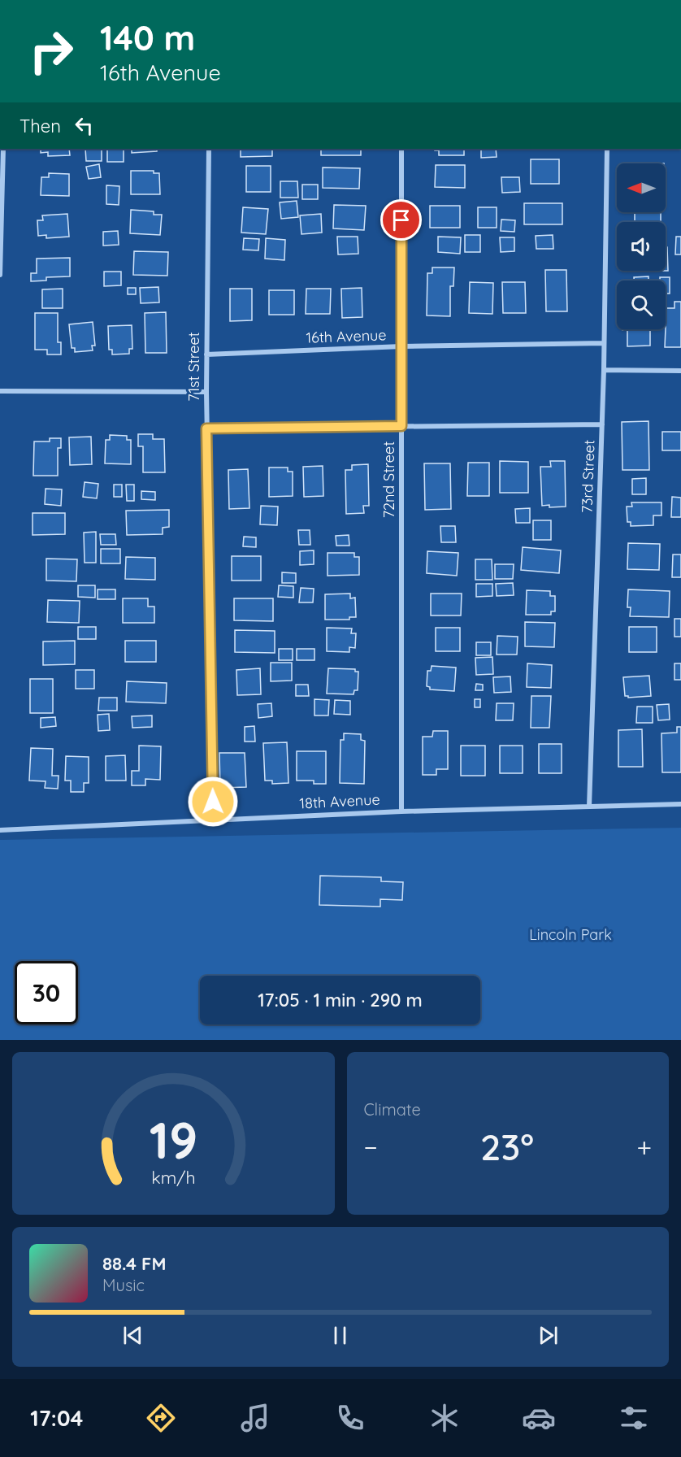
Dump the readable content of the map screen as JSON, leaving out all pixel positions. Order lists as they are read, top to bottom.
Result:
{
  "streets": {
    "street": [
      "16th Avenue",
      "71st Street",
      "73rd Street",
      "72nd Street",
      "18th Avenue"
    ]
  },
  "crossings": [
    ["16th Avenue", "71st Street"],
    ["16th Avenue", "73rd Street"],
    ["16th Avenue", "72nd Street"],
    ["71st Street", "18th Avenue"],
    ["73rd Street", "18th Avenue"],
    ["72nd Street", "18th Avenue"]
  ],
  "parks": ["Lincoln Park"],
  "north": "left",
  "page": {
    "turn": ["140 m", "16th Avenue"],
    "then": "Then",
    "limit": "30",
    "trip": "17:05 · 1 min · 290 m",
    "tile": "Climate",
    "heat": ["−", "23°", "+"],
    "song": ["88.4 FM", "Music"],
    "tabs": "17:04",
    "gauge": ["19", "km/h"]
  }
}
